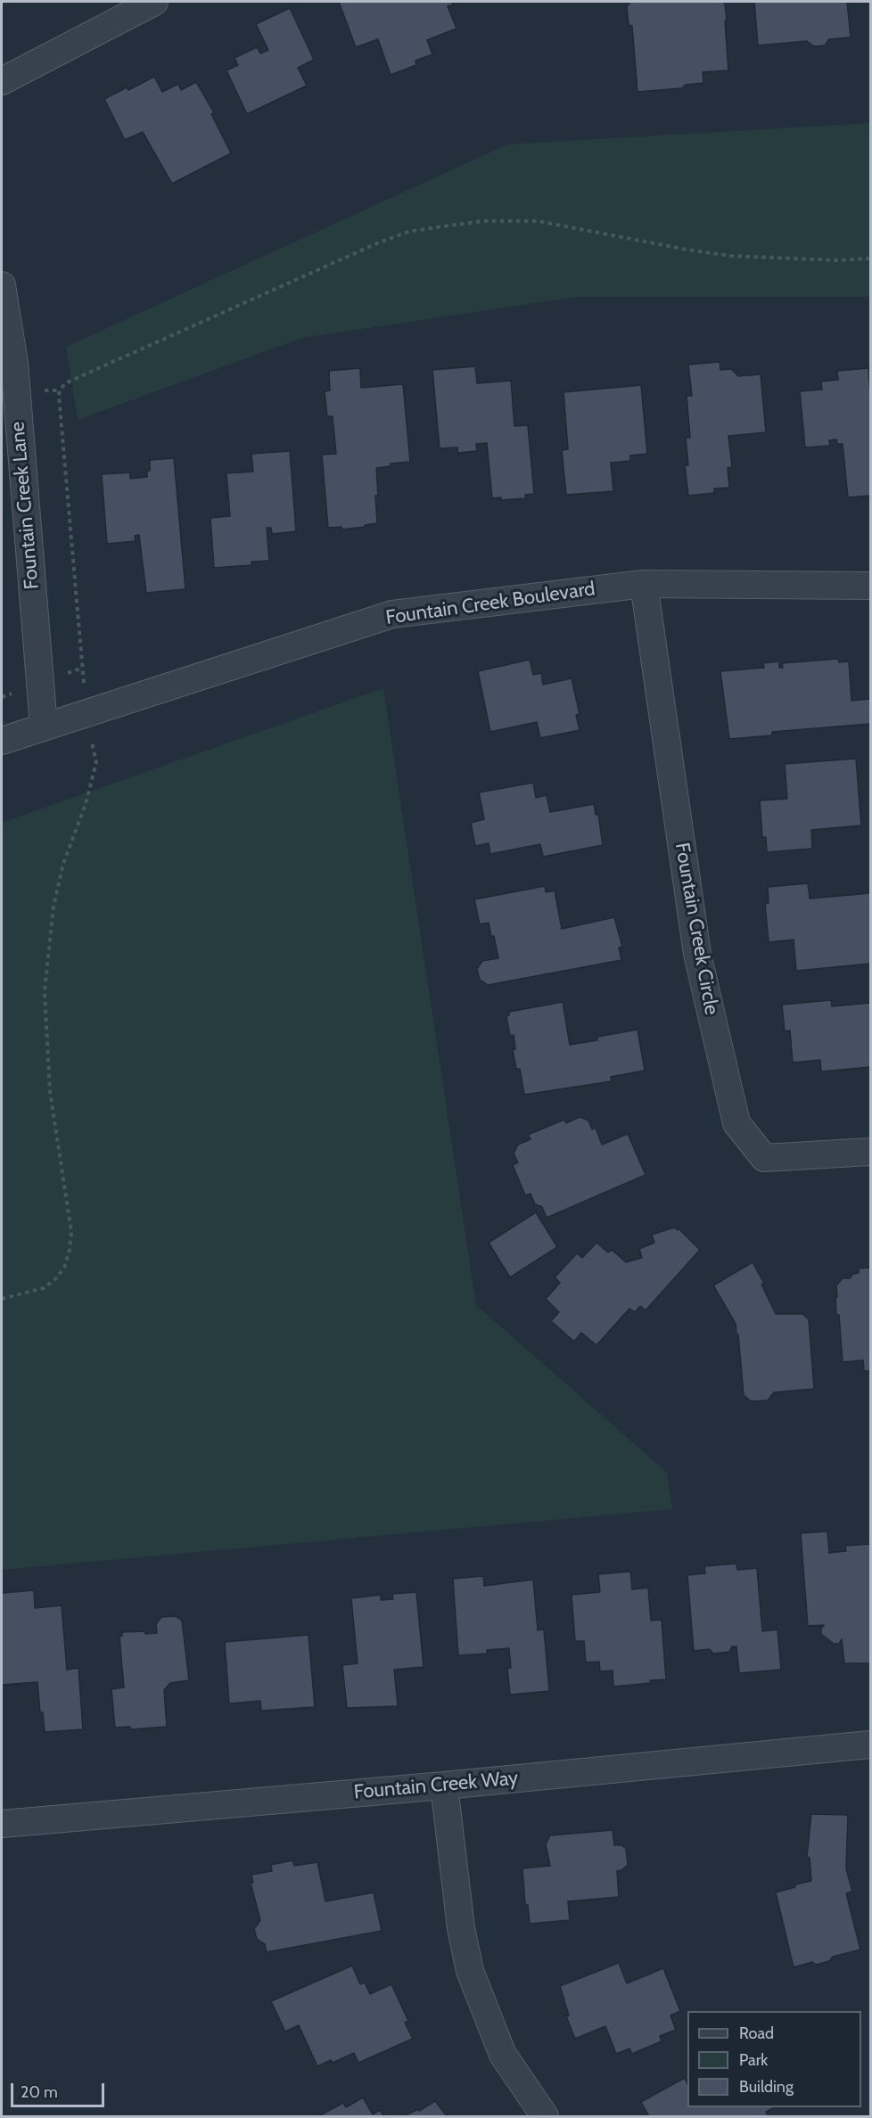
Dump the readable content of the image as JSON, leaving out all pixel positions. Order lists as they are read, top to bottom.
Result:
{
  "streets": {
    "street": [
      "Fountain Creek Lane",
      "Fountain Creek Boulevard",
      "Fountain Creek Circle",
      "Fountain Creek Way"
    ]
  },
  "crossings": [
    ["Fountain Creek Lane", "Fountain Creek Boulevard"],
    ["Fountain Creek Boulevard", "Fountain Creek Circle"]
  ],
  "legend": ["Road", "Park", "Building"],
  "scale_bar": "20 m"
}
